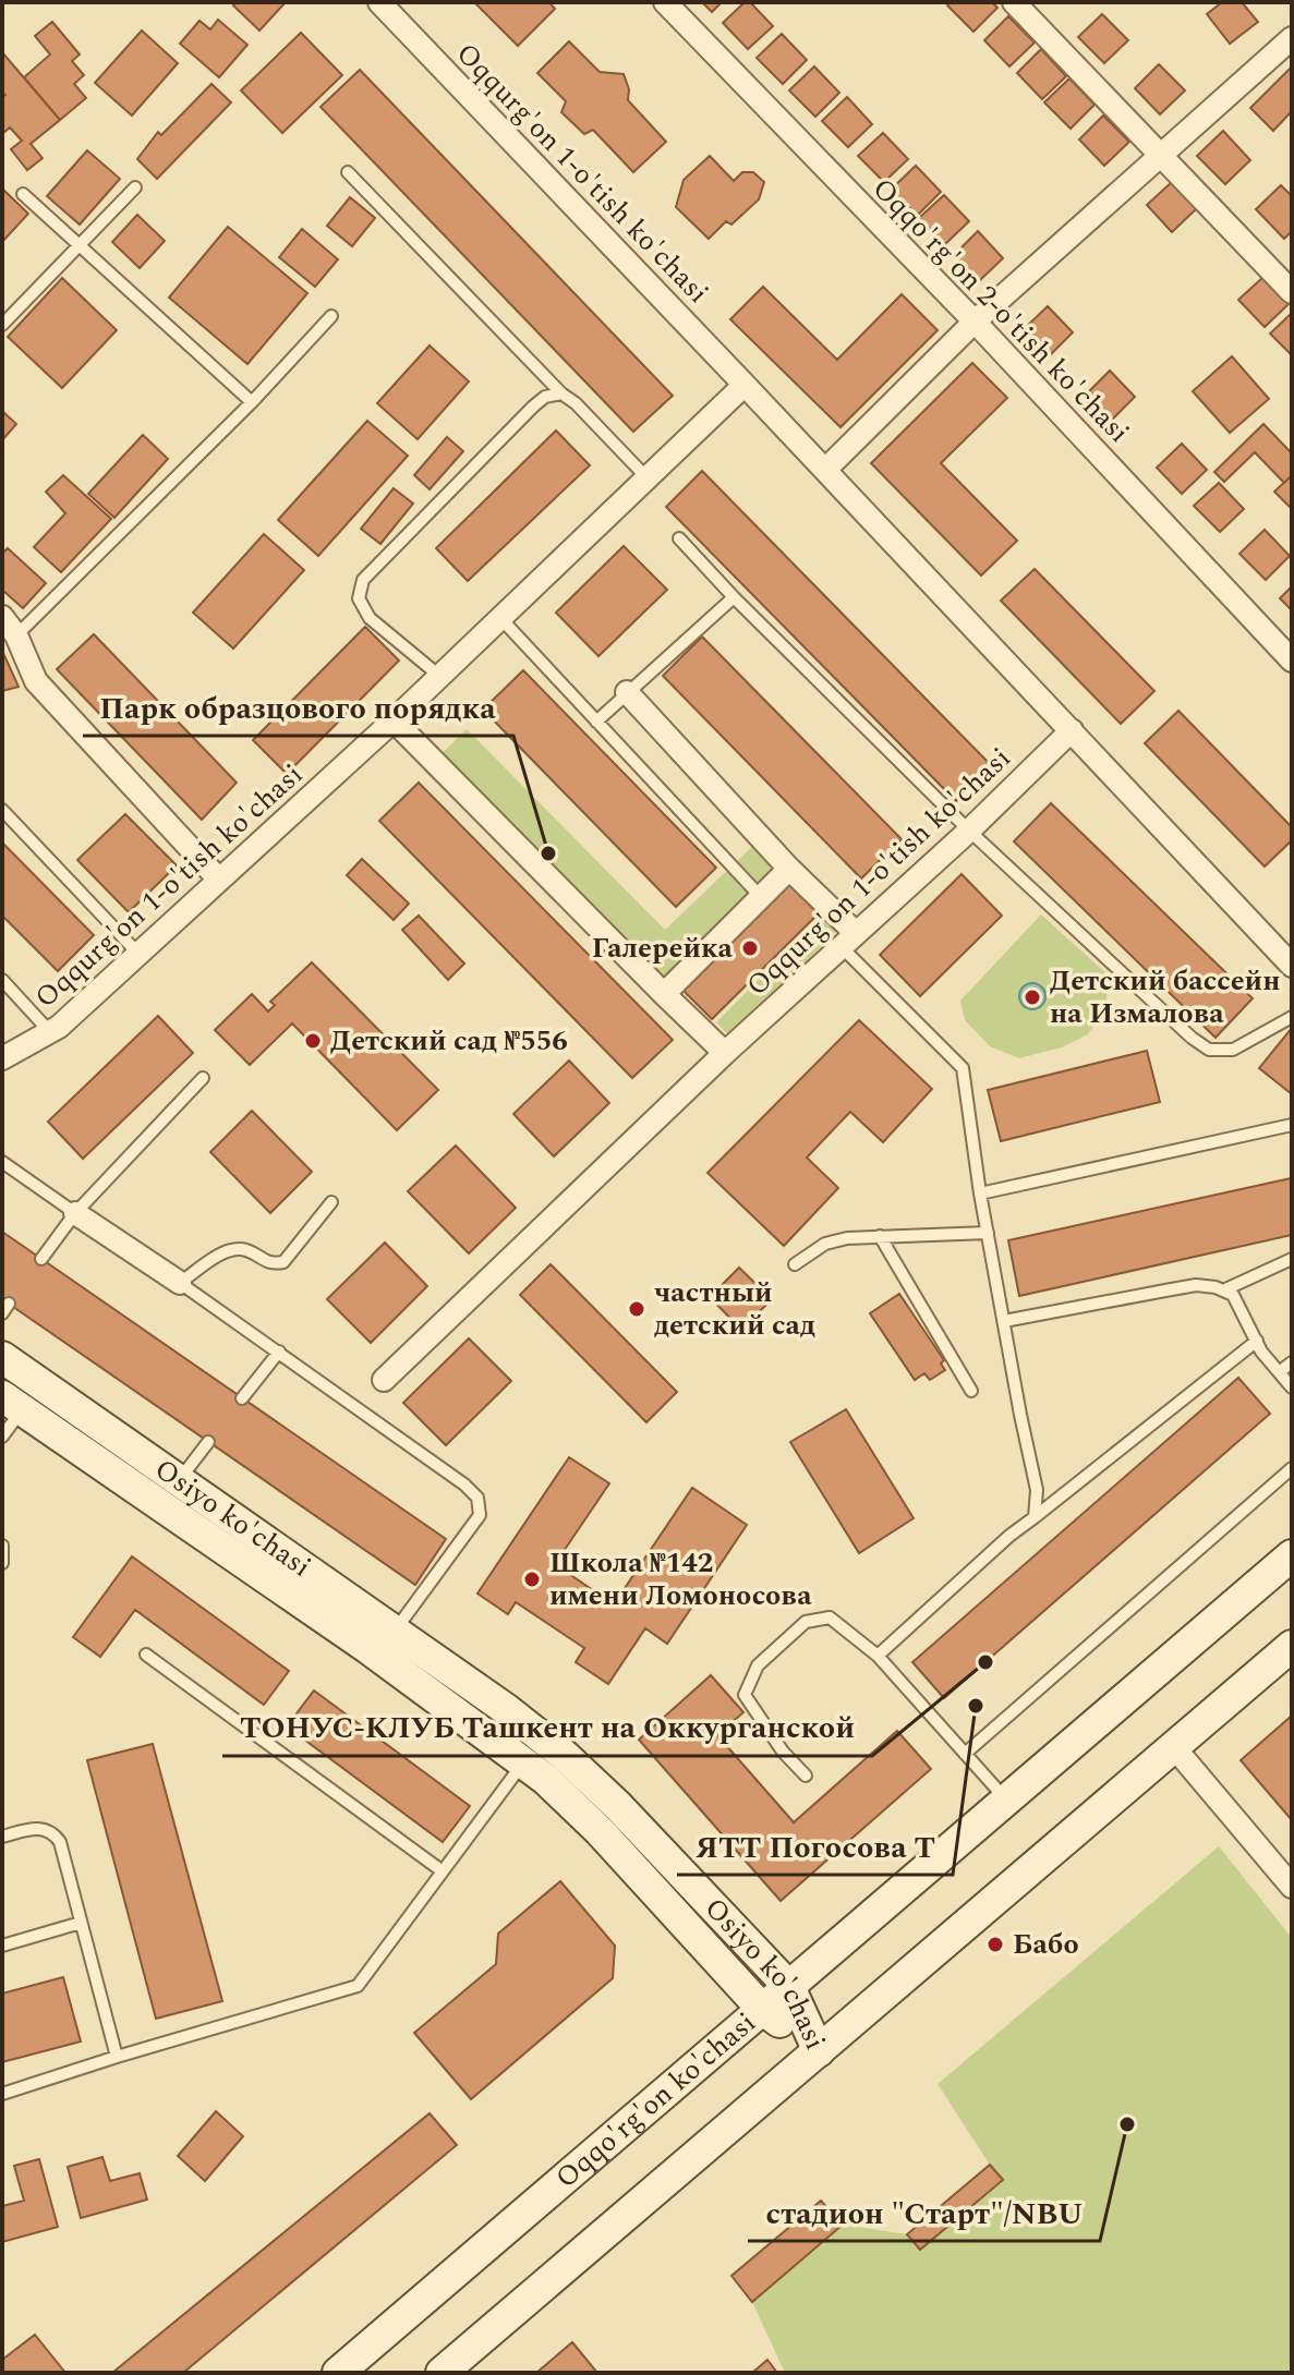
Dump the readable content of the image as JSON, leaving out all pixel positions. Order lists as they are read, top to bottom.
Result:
{
  "streets": {
    "main road": ["Osiyo ko'chasi", "Oqqo'rg'on ko'chasi"],
    "street": ["Oqqurg'on 1-o'tish ko'chasi", "Oqqo'rg'on 2-o'tish ko'chasi"]
  },
  "crossings": [
    ["Osiyo ko'chasi", "Oqqo'rg'on ko'chasi"]
  ],
  "places": [
    "Парк образцового порядка",
    "Галерейка",
    "Детский бассейн на Измалова",
    "Детский сад №556",
    "частный детский сад",
    "Школа №142 имени Ломоносова",
    "ТОНУС-КЛУБ Ташкент на Оккурганской",
    "ЯТТ Погосова Т",
    "Бабо",
    "стадион \"Старт\"/NBU"
  ]
}
